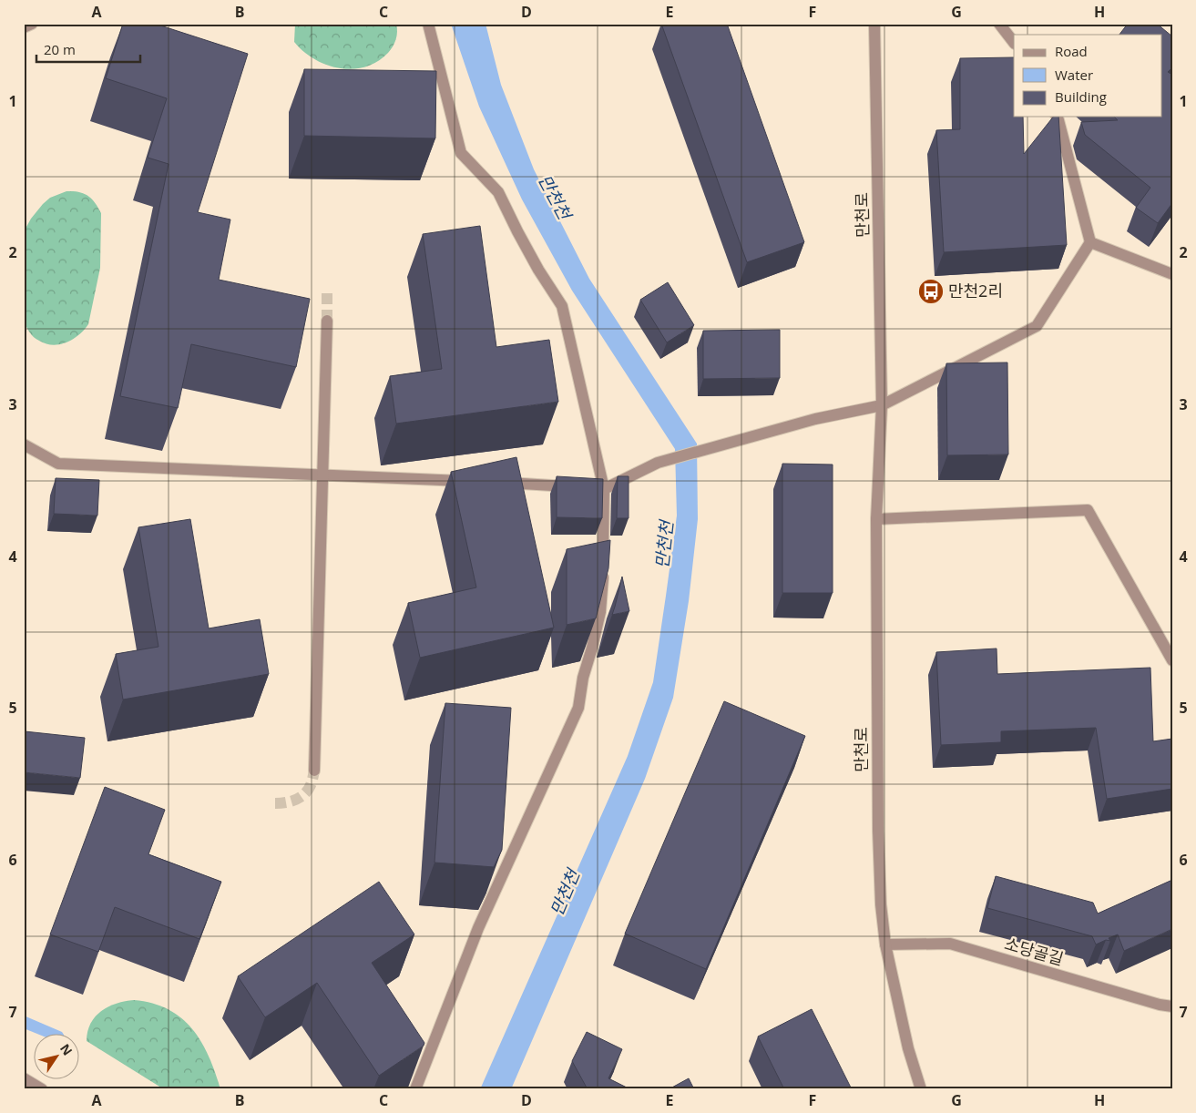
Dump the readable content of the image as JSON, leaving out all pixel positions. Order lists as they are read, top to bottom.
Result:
{
  "streets": {
    "street": ["만천로", "소당골길"]
  },
  "crossings": [
    ["만천로", "소당골길"]
  ],
  "water": ["만천천"],
  "places": {
    "bus stop": ["만천2리"]
  },
  "legend": ["Road", "Water", "Building"],
  "scale_bar": "20 m",
  "north": "top right",
  "grid": {
    "columns": [
      "A",
      "B",
      "C",
      "D",
      "E",
      "F",
      "G",
      "H"
    ],
    "rows": [
      "1",
      "2",
      "3",
      "4",
      "5",
      "6",
      "7"
    ]
  }
}
